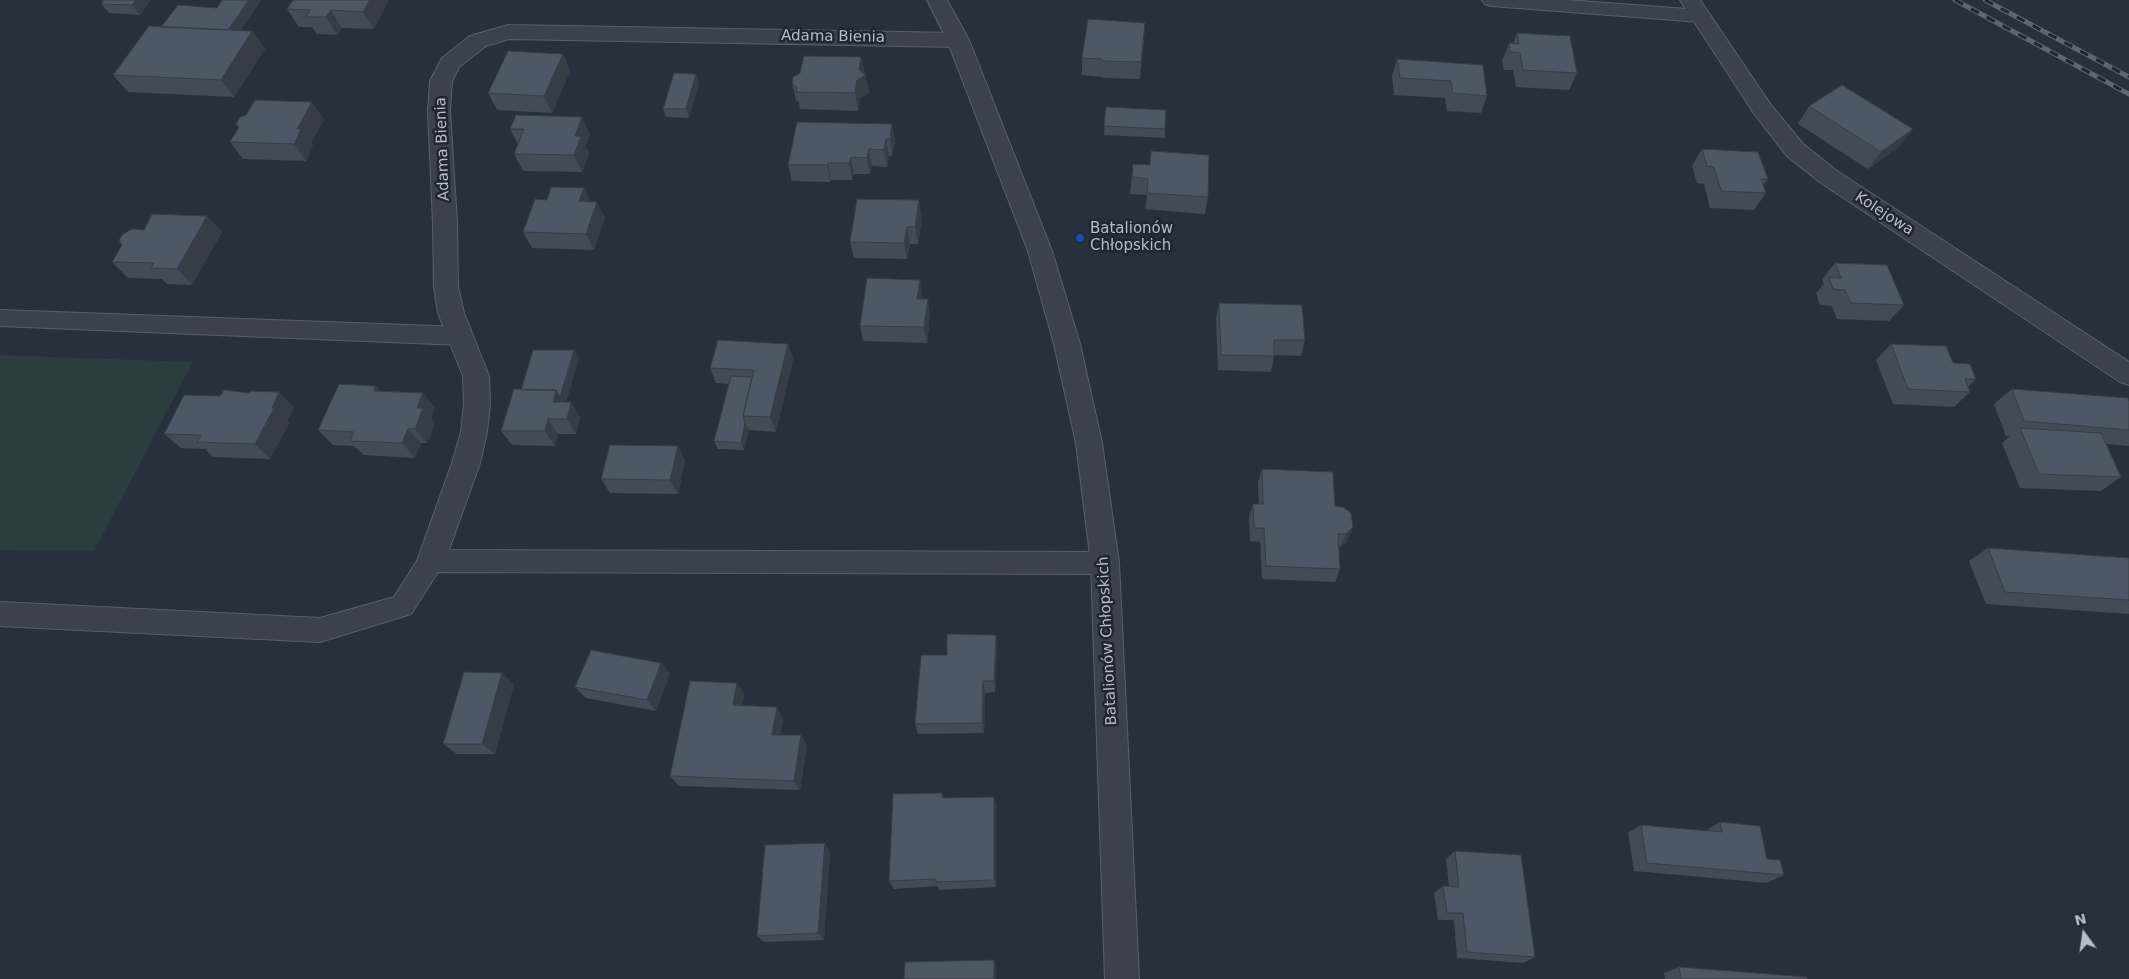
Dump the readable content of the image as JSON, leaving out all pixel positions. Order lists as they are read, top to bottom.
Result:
{
  "streets": {
    "street": ["Adama Bienia", "Kolejowa", "Batalionów Chłopskich"]
  },
  "crossings": [
    ["Adama Bienia", "Batalionów Chłopskich"]
  ],
  "places": ["Batalionów Chłopskich"],
  "north": "top"
}
